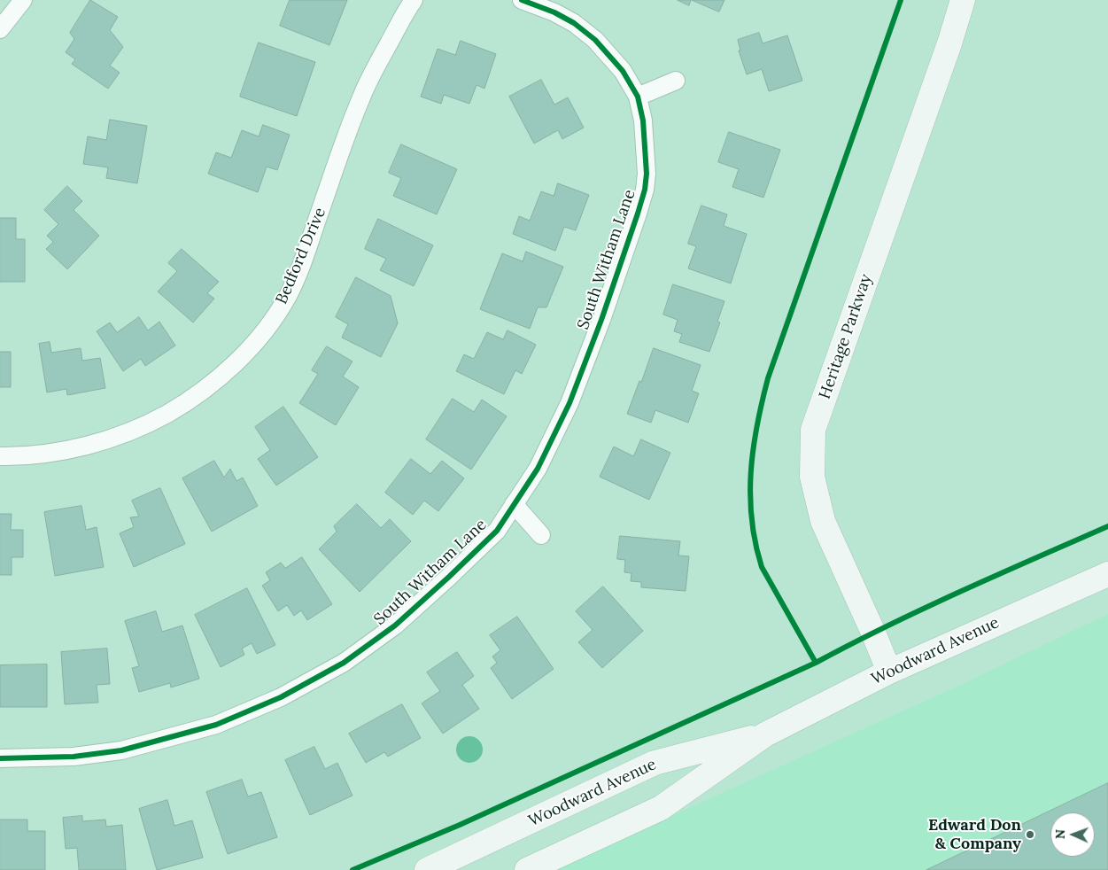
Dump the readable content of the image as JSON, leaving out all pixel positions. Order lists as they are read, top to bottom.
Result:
{
  "streets": {
    "street": [
      "Bedford Drive",
      "South Witham Lane",
      "Heritage Parkway",
      "Woodward Avenue"
    ]
  },
  "crossings": [
    ["Heritage Parkway", "Woodward Avenue"]
  ],
  "places": ["Edward Don & Company"],
  "north": "left"
}
